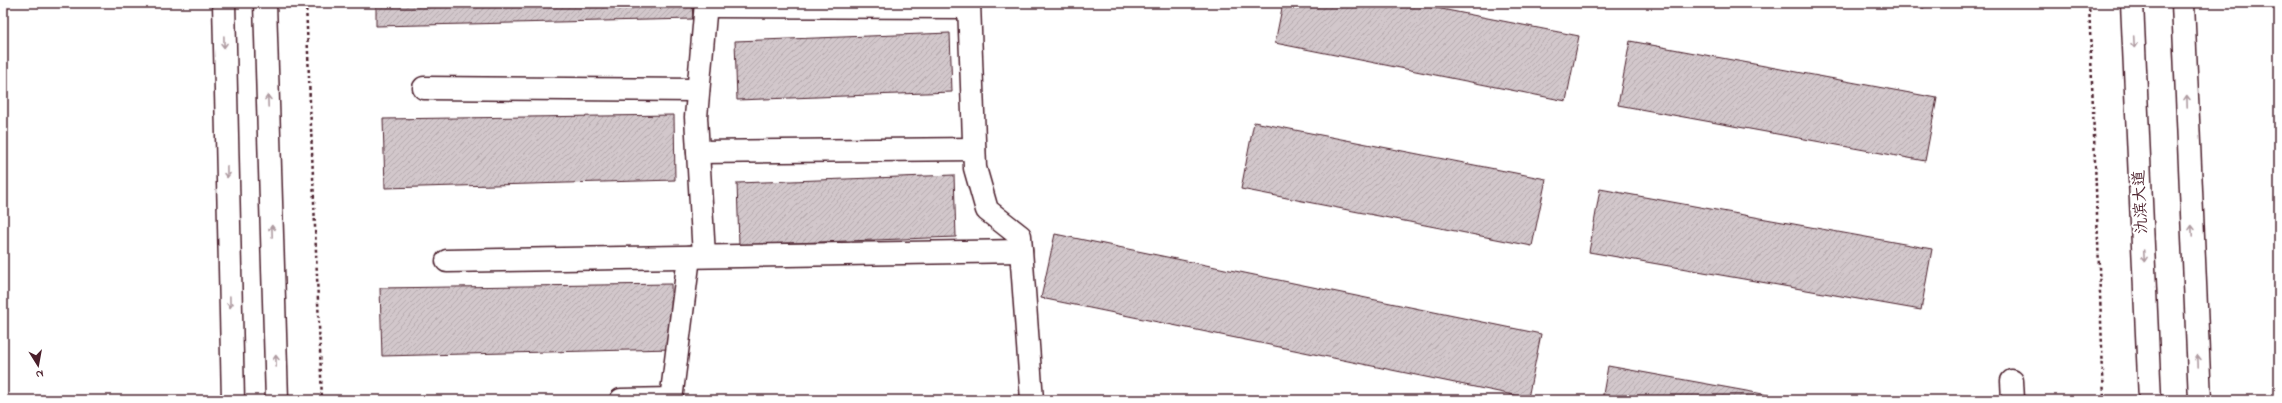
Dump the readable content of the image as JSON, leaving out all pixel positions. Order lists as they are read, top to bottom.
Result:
{
  "streets": {
    "street": ["氿滨大道"]
  },
  "north": "bottom"
}
